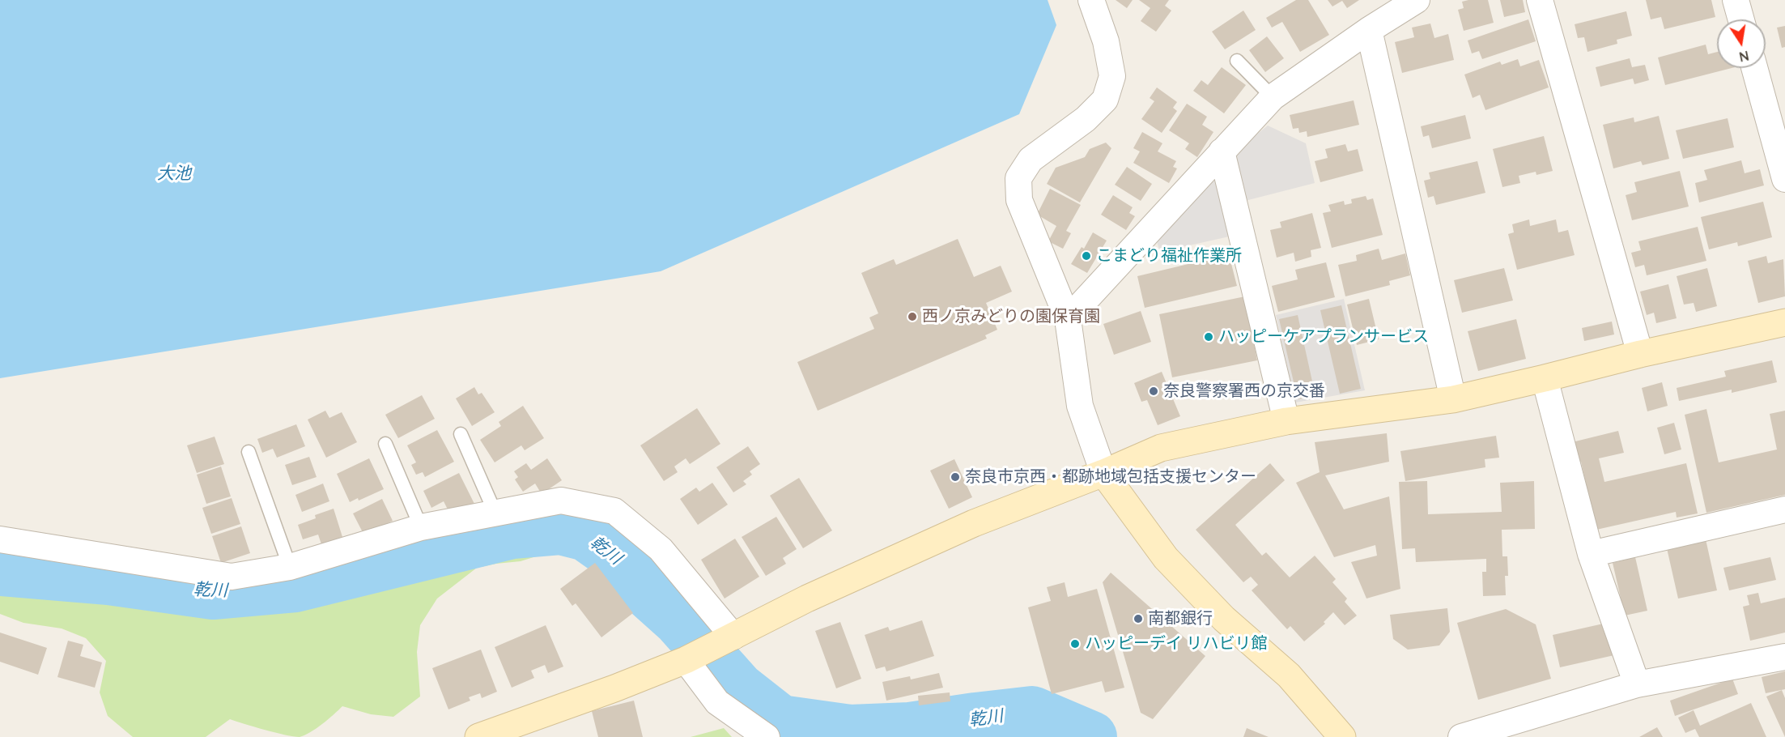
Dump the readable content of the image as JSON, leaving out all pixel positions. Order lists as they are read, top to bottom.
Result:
{
  "water": ["大池", "乾川"],
  "places": [
    "こまどり福祉作業所",
    "西ノ京みどりの園保育園",
    "ハッピーケアプランサービス",
    "奈良警察署西の京交番",
    "奈良市京西・都跡地域包括支援センター",
    "南都銀行",
    "ハッピーデイ リハビリ館"
  ],
  "north": "bottom"
}
